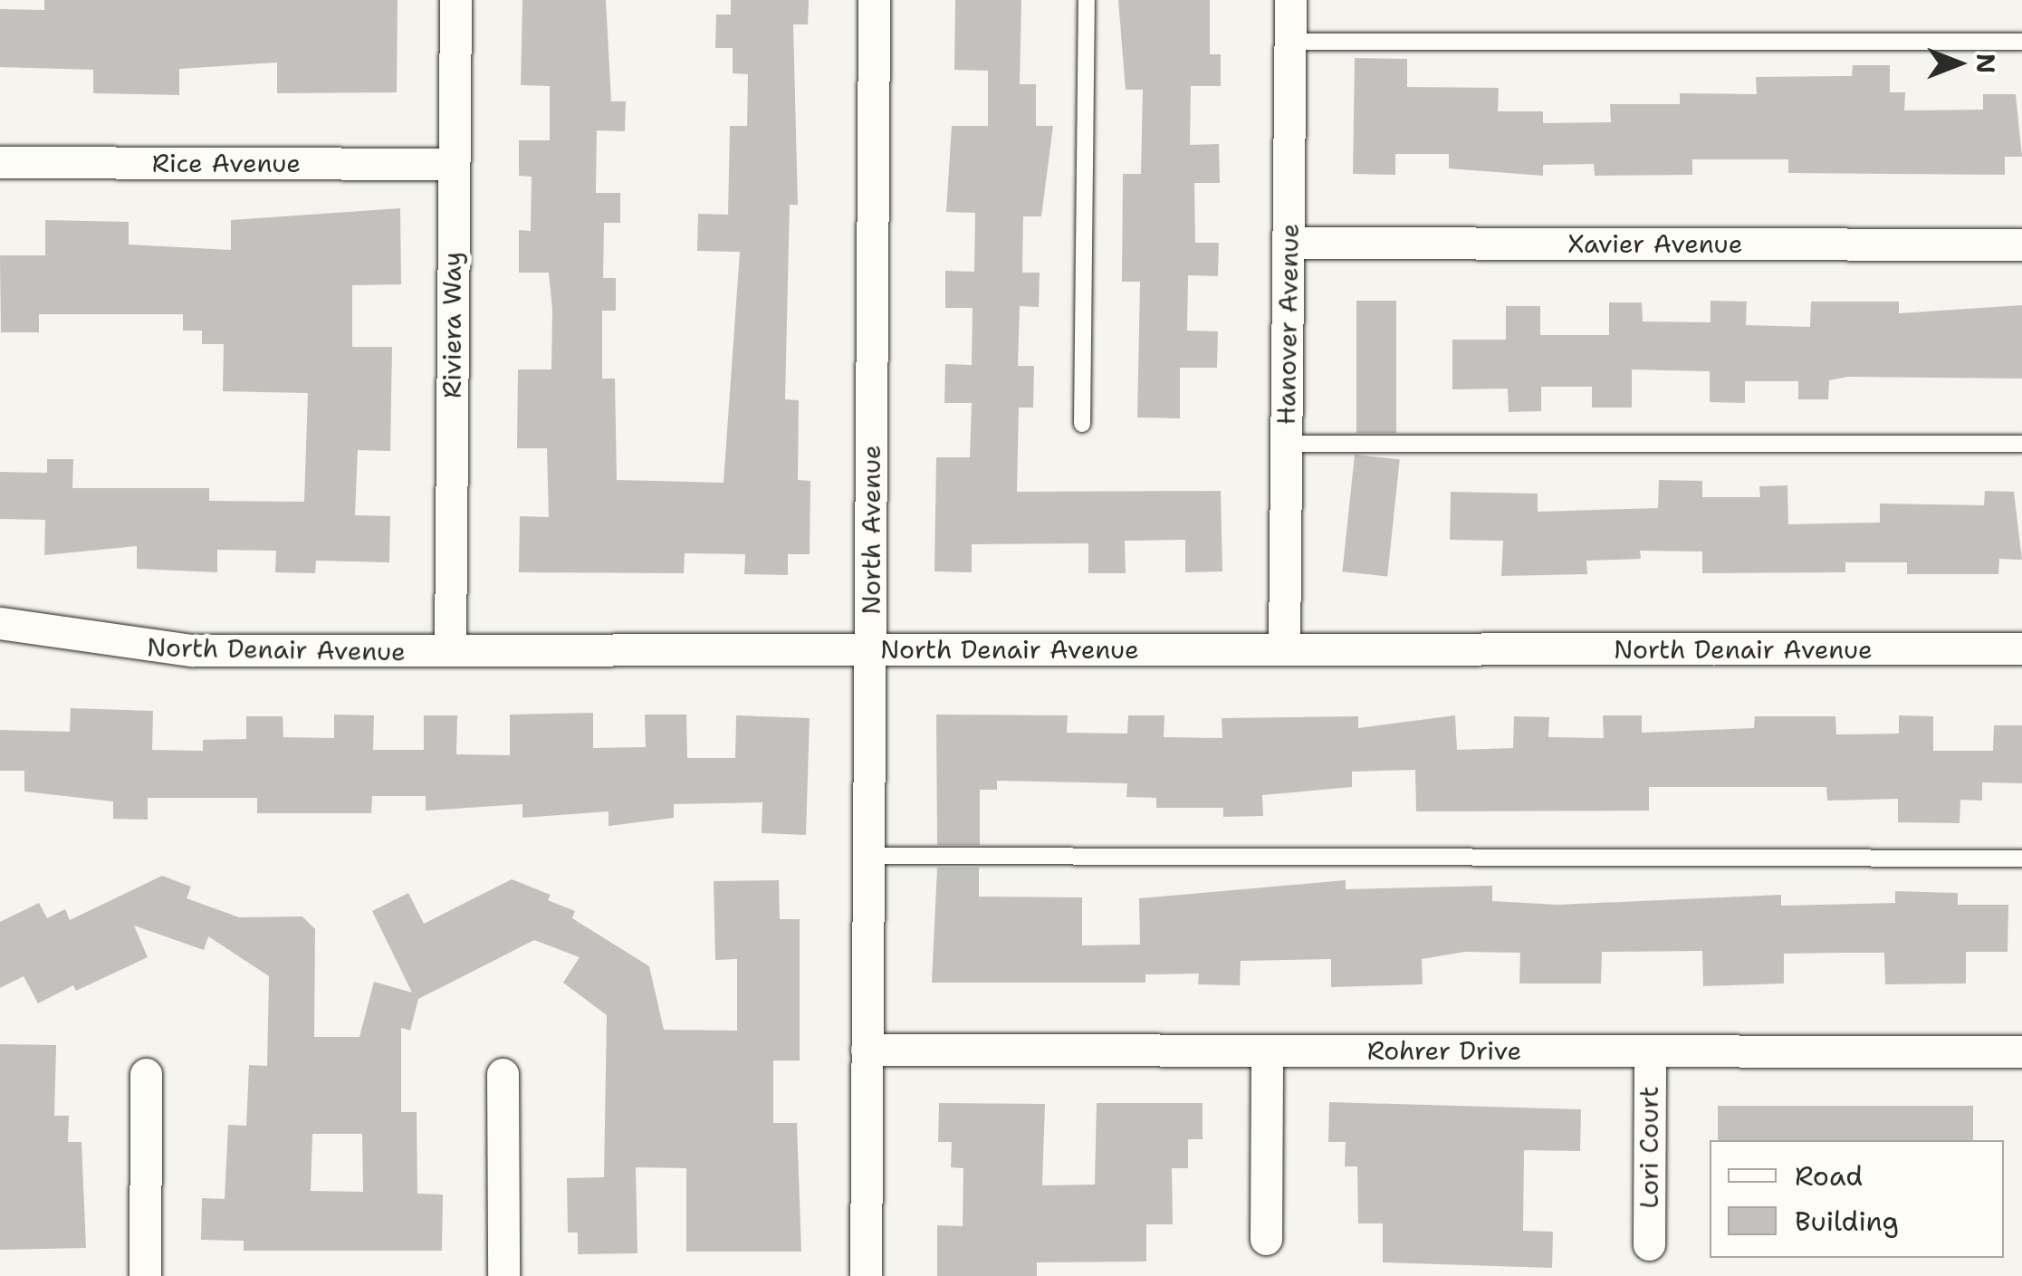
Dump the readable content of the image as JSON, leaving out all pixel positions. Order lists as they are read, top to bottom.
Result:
{
  "streets": {
    "street": [
      "Rice Avenue",
      "Xavier Avenue",
      "Hanover Avenue",
      "Riviera Way",
      "North Avenue",
      "North Denair Avenue",
      "Rohrer Drive",
      "Lori Court"
    ]
  },
  "crossings": [
    ["Rice Avenue", "Riviera Way"],
    ["Xavier Avenue", "Hanover Avenue"],
    ["Hanover Avenue", "North Denair Avenue"],
    ["Riviera Way", "North Denair Avenue"],
    ["North Avenue", "North Denair Avenue"],
    ["North Avenue", "Rohrer Drive"],
    ["Rohrer Drive", "Lori Court"]
  ],
  "legend": ["Road", "Building"],
  "north": "right"
}
